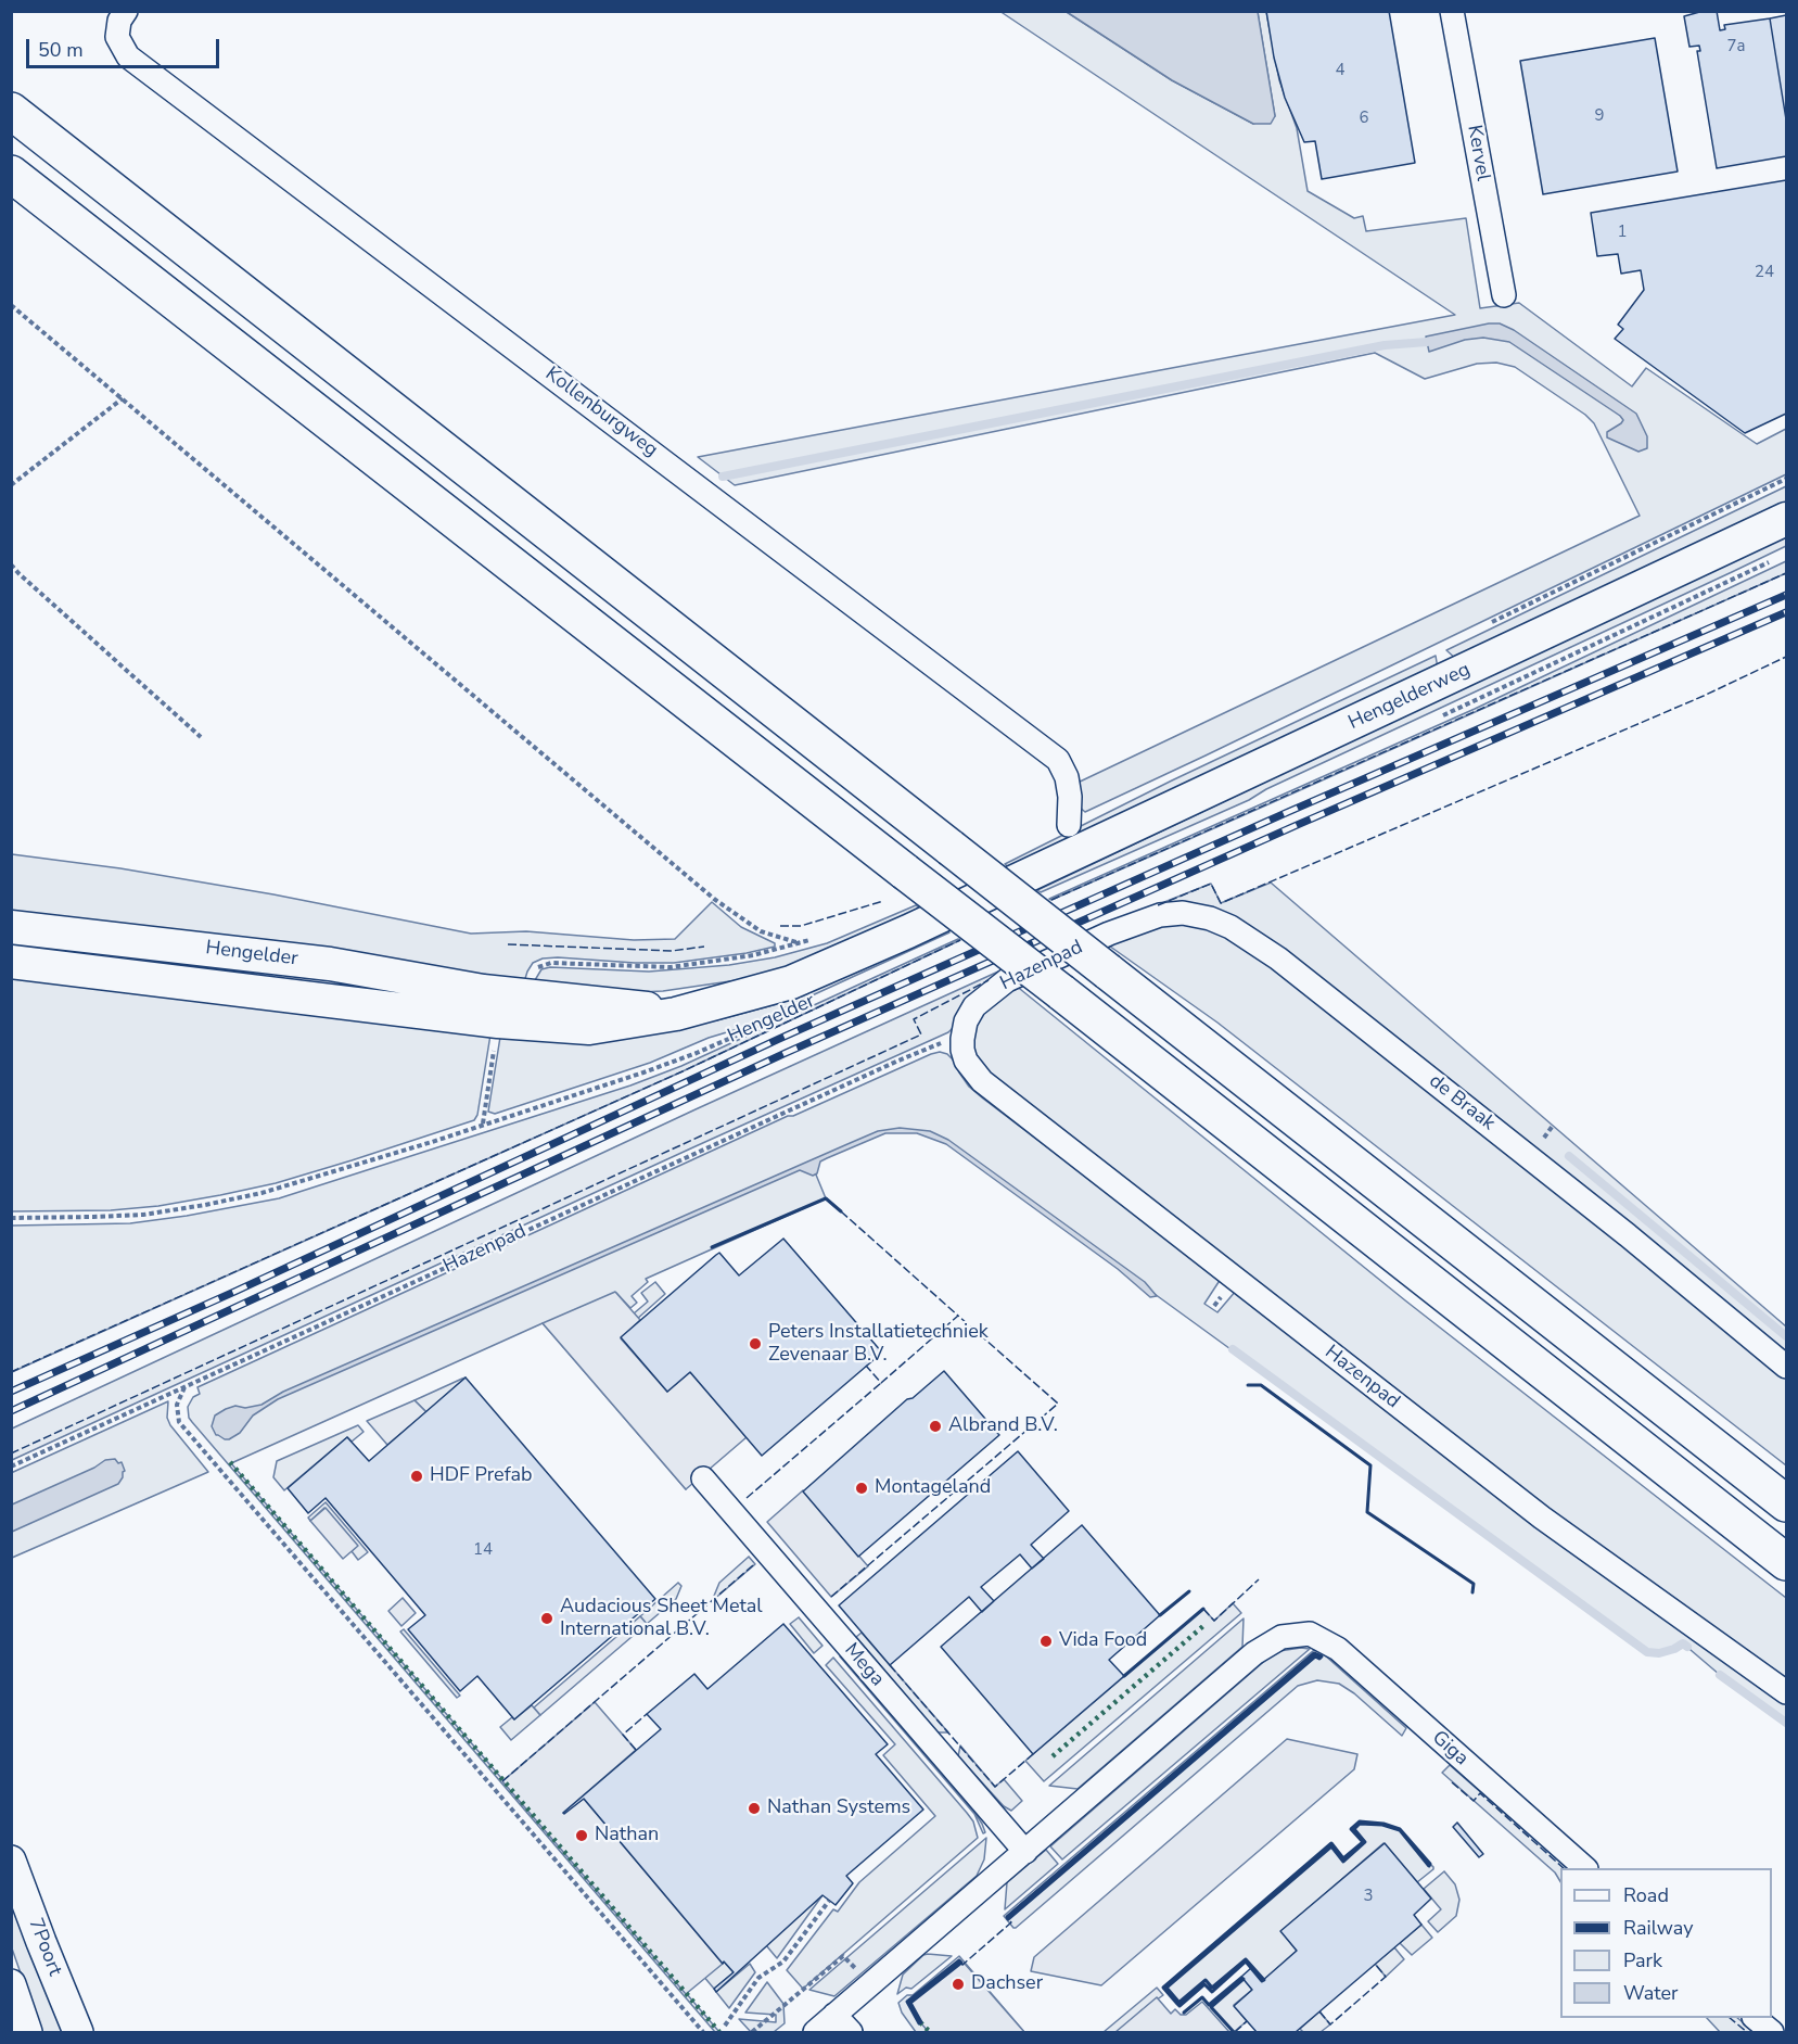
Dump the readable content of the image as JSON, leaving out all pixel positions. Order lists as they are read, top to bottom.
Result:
{
  "streets": {
    "main road": ["Hengelderweg", "Hengelder"],
    "street": [
      "Kervel",
      "Kollenburgweg",
      "Hazenpad",
      "de Braak",
      "Mega",
      "Giga",
      "7Poort"
    ]
  },
  "crossings": [
    ["Hengelderweg", "Hengelder"],
    ["Hazenpad", "de Braak"],
    ["Mega", "Giga"]
  ],
  "places": [
    "Peters Installatietechniek Zevenaar B.V.",
    "Albrand B.V.",
    "HDF Prefab",
    "Montageland",
    "Audacious Sheet Metal International B.V.",
    "Vida Food",
    "Nathan Systems",
    "Nathan",
    "Dachser"
  ],
  "house_numbers": [
    "7a",
    "4",
    "9",
    "6",
    "1",
    "24",
    "14",
    "3"
  ],
  "legend": [
    "Road",
    "Railway",
    "Park",
    "Water"
  ],
  "scale_bar": "50 m"
}
